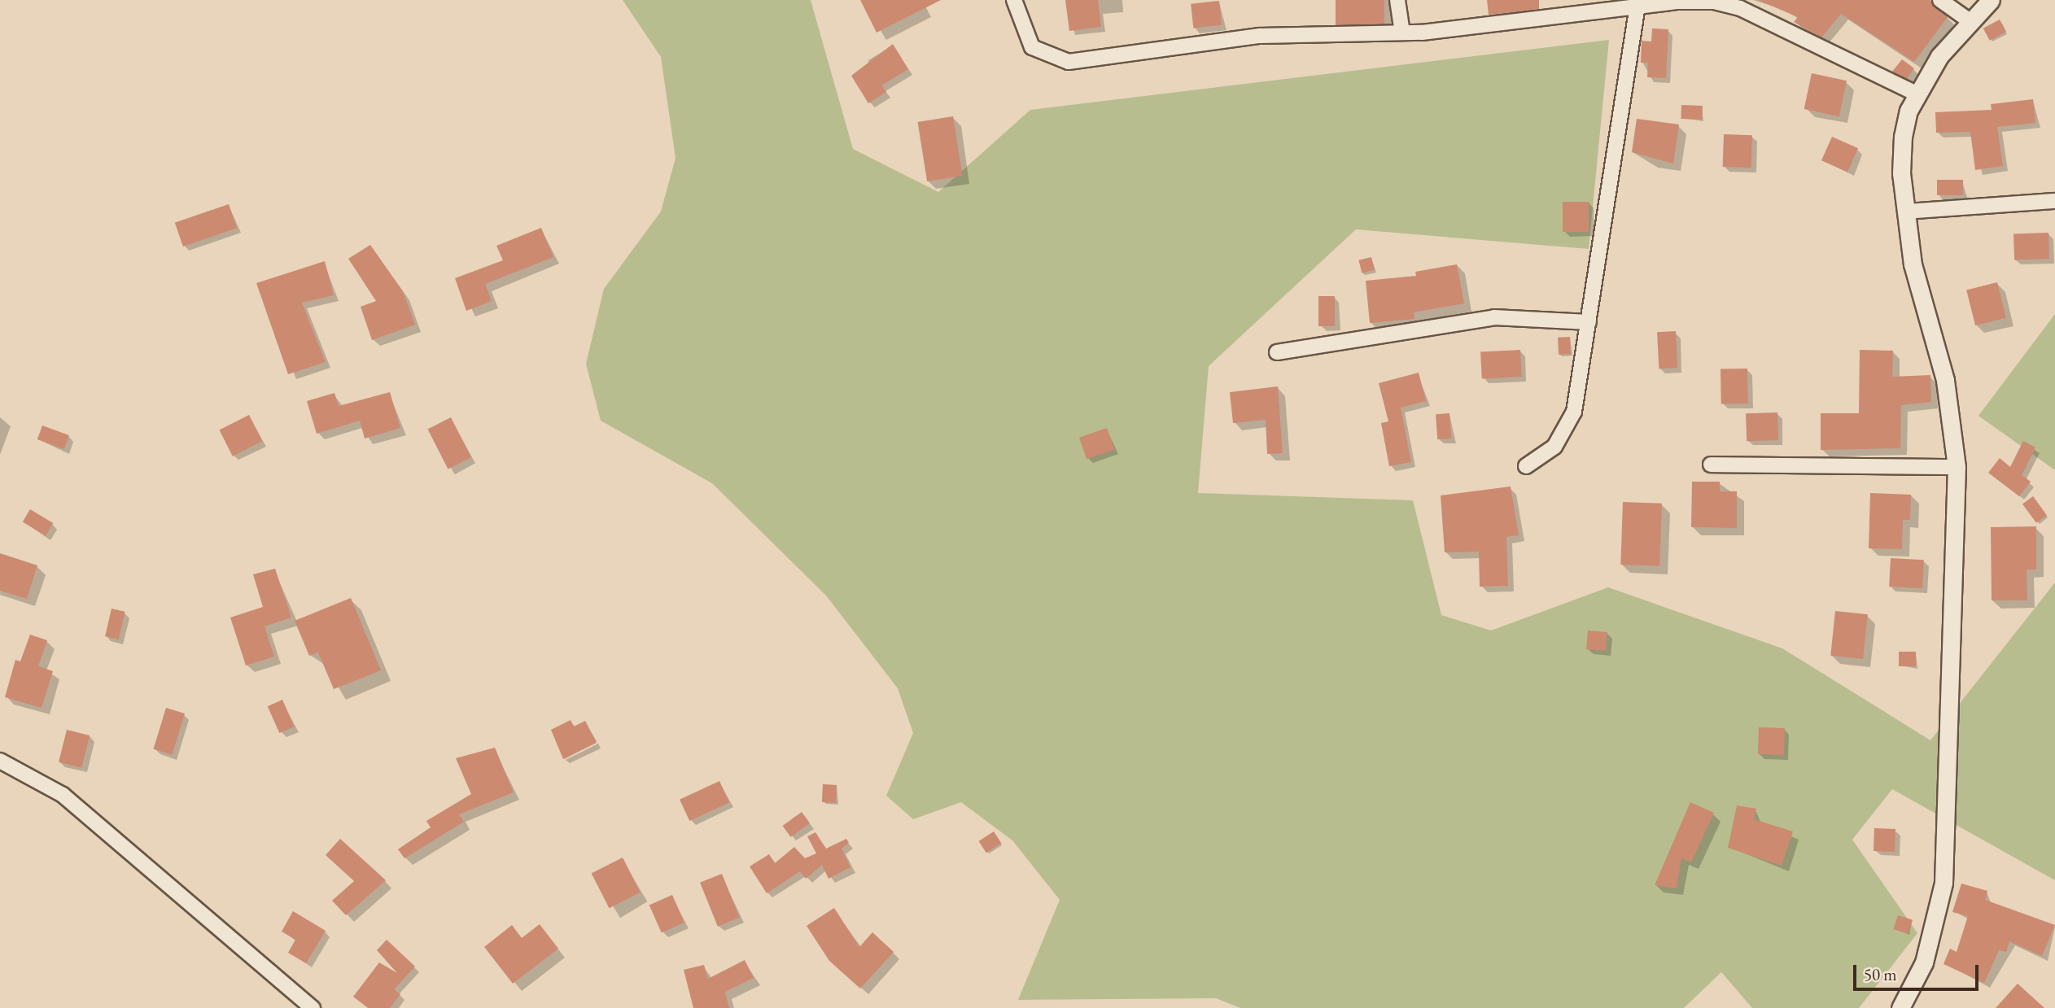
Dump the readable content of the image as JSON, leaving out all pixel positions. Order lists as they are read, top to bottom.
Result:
{
  "scale_bar": "50 m"
}
